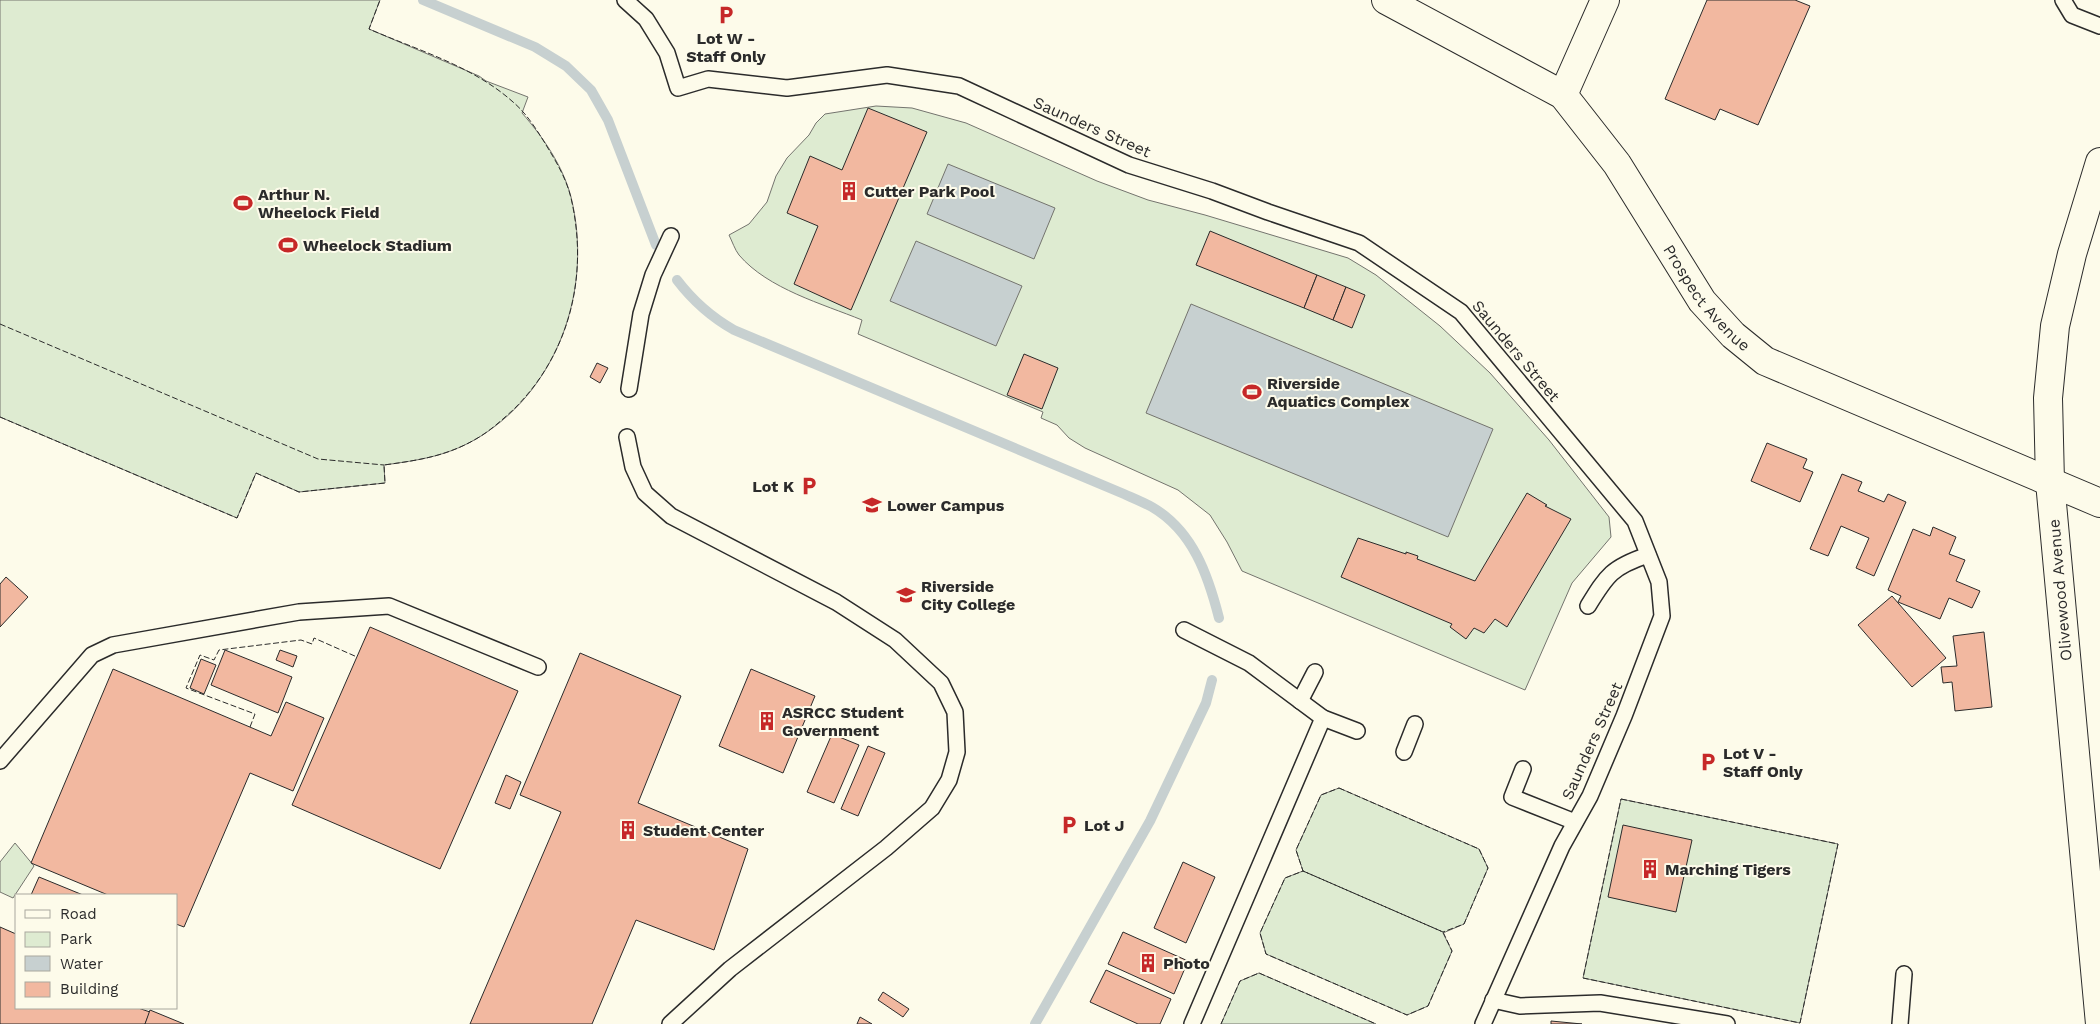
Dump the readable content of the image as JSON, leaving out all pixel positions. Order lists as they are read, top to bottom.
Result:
{
  "streets": {
    "street": ["Prospect Avenue", "Olivewood Avenue"],
    "lane": ["Saunders Street"]
  },
  "crossings": [
    ["Prospect Avenue", "Olivewood Avenue"]
  ],
  "places": {
    "parking": [
      "Lot W - Staff Only",
      "Lot K",
      "Lot V - Staff Only",
      "Lot J"
    ],
    "building": [
      "Cutter Park Pool",
      "ASRCC Student Government",
      "Student Center",
      "Marching Tigers",
      "Photo"
    ],
    "sports": ["Arthur N. Wheelock Field", "Wheelock Stadium", "Riverside Aquatics Complex"],
    "school or university": ["Lower Campus", "Riverside City College"]
  },
  "legend": [
    "Road",
    "Park",
    "Water",
    "Building"
  ]
}
